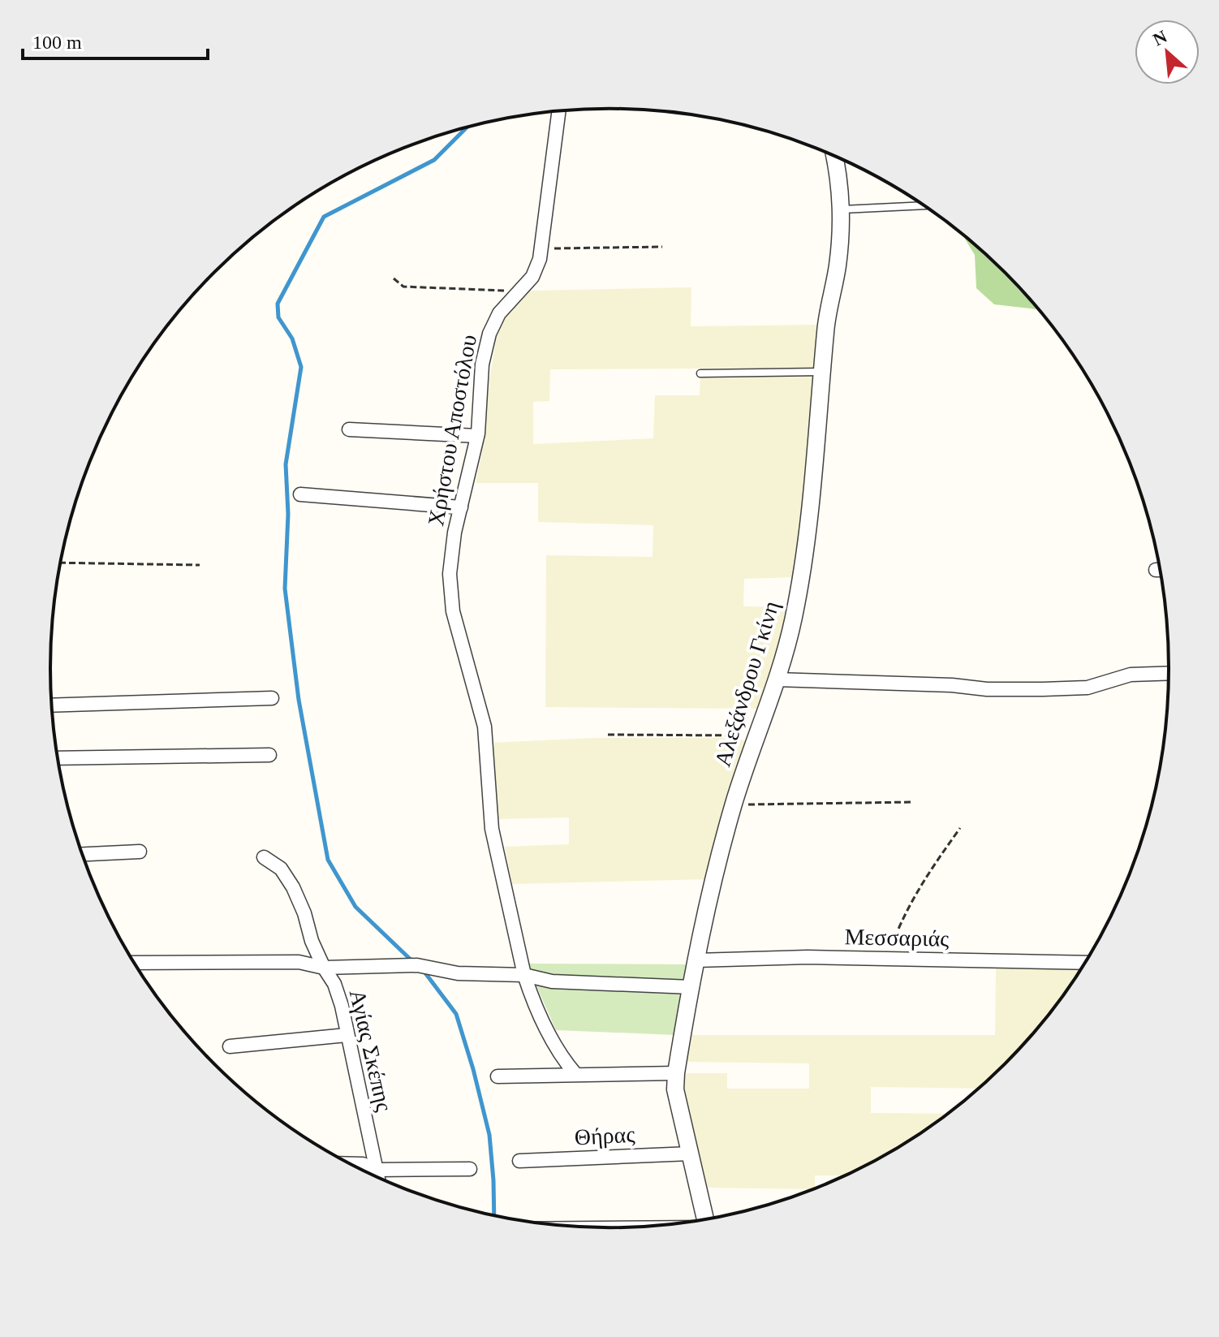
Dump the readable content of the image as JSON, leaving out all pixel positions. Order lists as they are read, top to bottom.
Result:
{
  "streets": {
    "street": [
      "Χρήστου Αποστόλου",
      "Αλεξάνδρου Γκίνη",
      "Μεσσαριάς",
      "Αγίας Σκέπης",
      "Θήρας"
    ]
  },
  "crossings": [
    ["Αλεξάνδρου Γκίνη", "Μεσσαριάς"],
    ["Αλεξάνδρου Γκίνη", "Θήρας"]
  ],
  "scale_bar": "100 m",
  "north": "top left"
}
